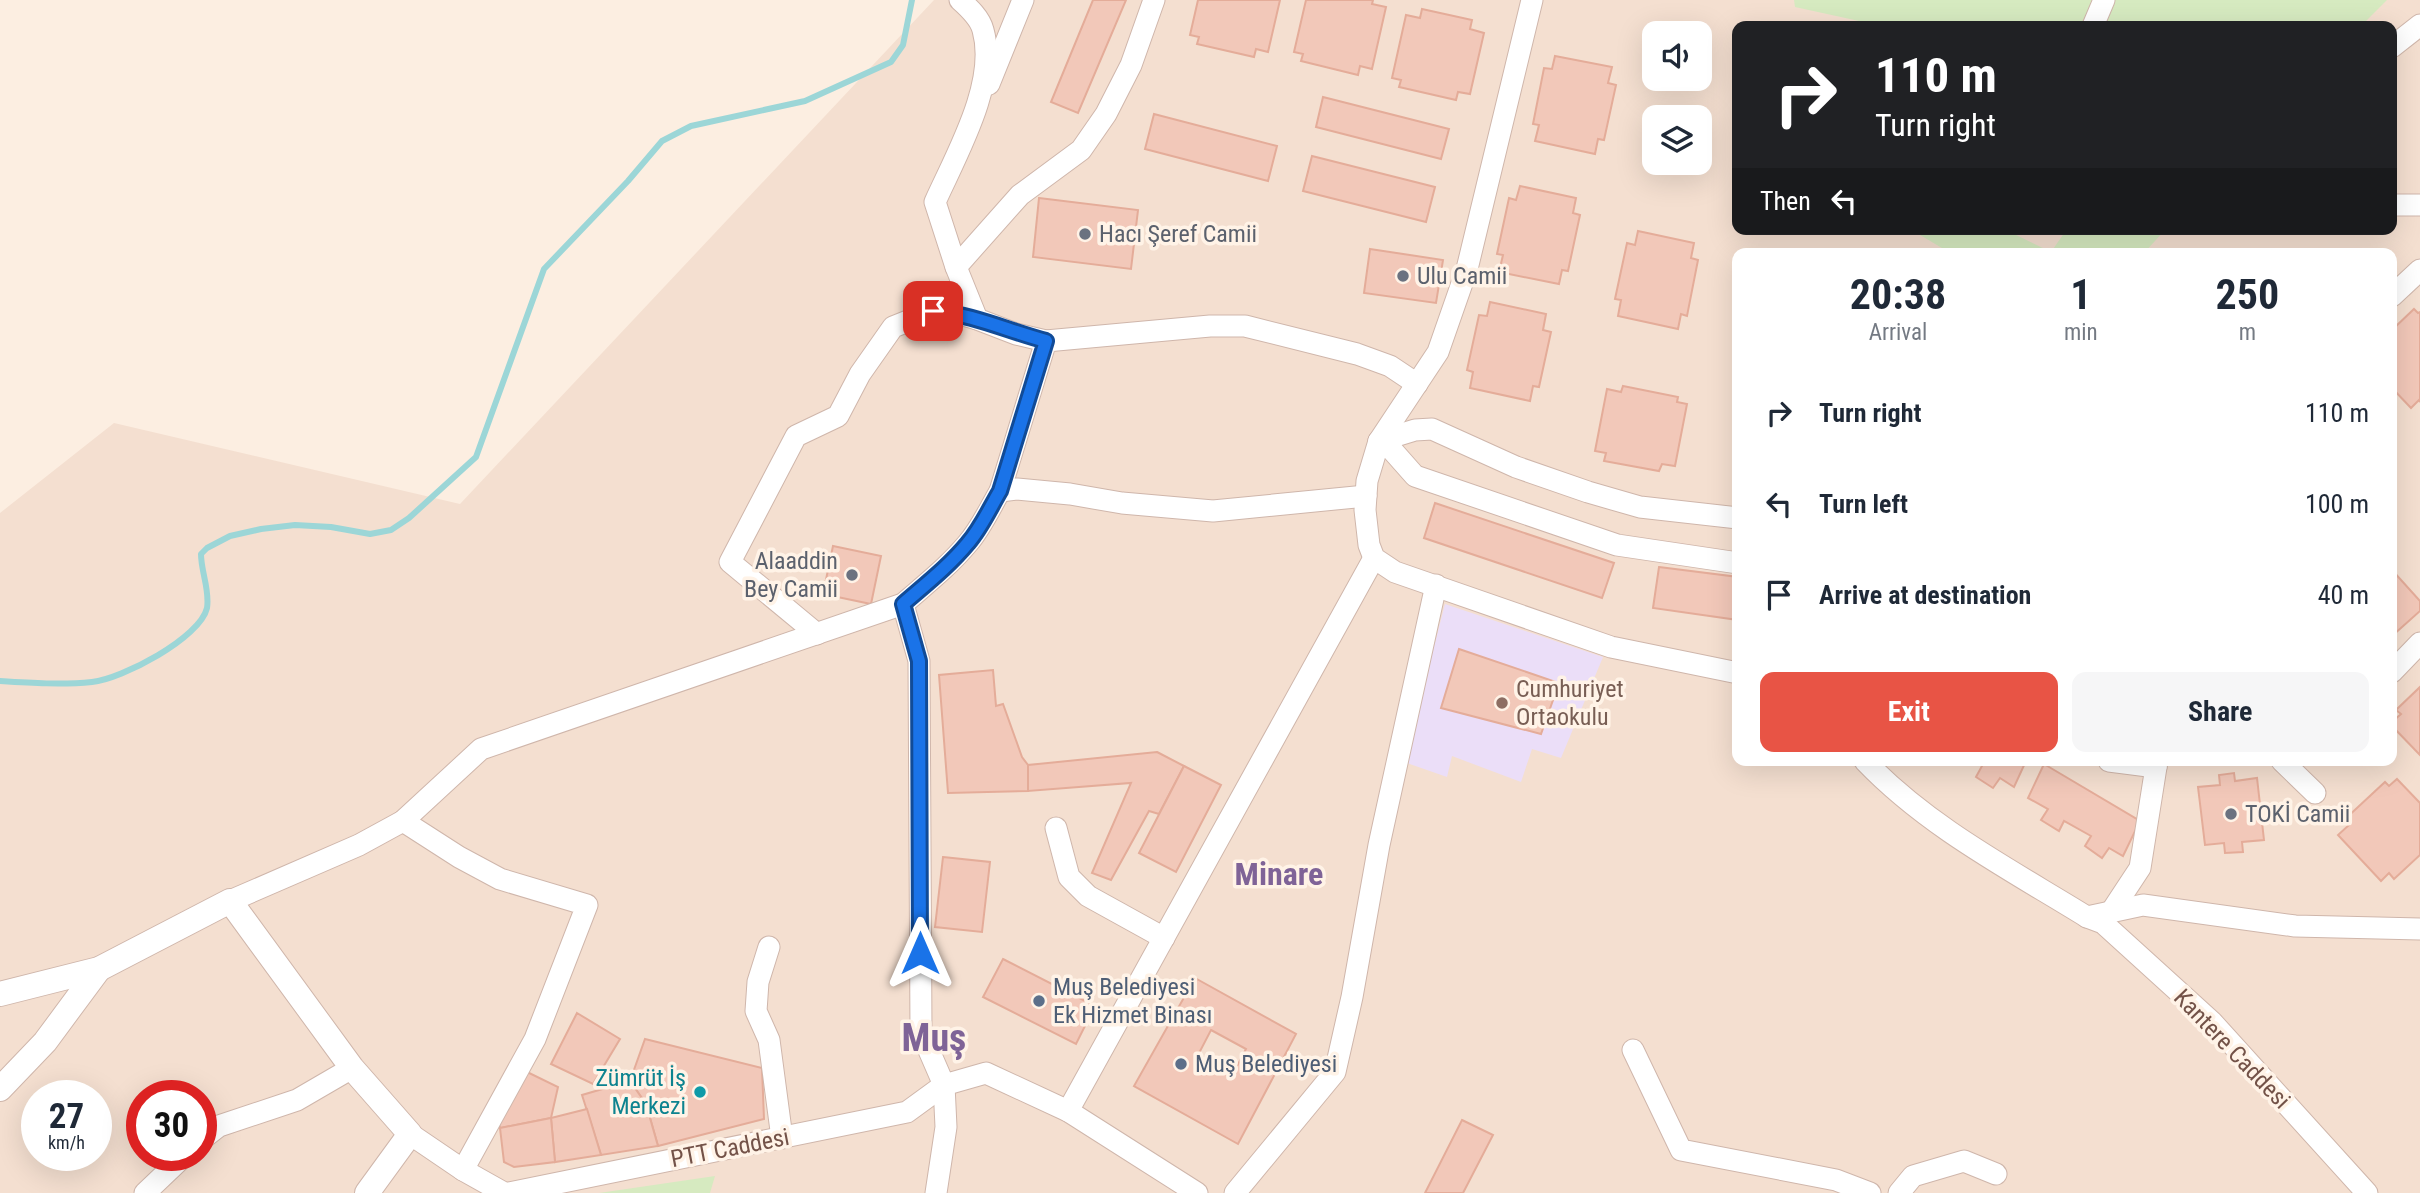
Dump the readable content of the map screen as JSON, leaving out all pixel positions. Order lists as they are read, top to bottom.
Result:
{
  "streets": {
    "street": ["Kantere Caddesi", "PTT Caddesi"]
  },
  "districts": ["Minare", "Muş"],
  "places": [
    "Hacı Şeref Camii",
    "Ulu Camii",
    "Alaaddin Bey Camii",
    "Cumhuriyet Ortaokulu",
    "TOKİ Camii",
    "Muş Belediyesi Ek Hizmet Binası",
    "Muş Belediyesi",
    "Zümrüt İş Merkezi"
  ],
  "page": {
    "turn": ["110 m", "Turn right"],
    "then": "Then",
    "eta": [
      "20:38",
      "Arrival",
      "1",
      "min",
      "250",
      "m"
    ],
    "list": [
      {
        "name": "Turn right",
        "value": "110 m"
      },
      {
        "name": "Turn left",
        "value": "100 m"
      },
      {
        "name": "Arrive at destination",
        "value": "40 m"
      }
    ],
    "buttons": ["Exit", "Share"],
    "speed": "27 km/h",
    "limit": "30"
  }
}
